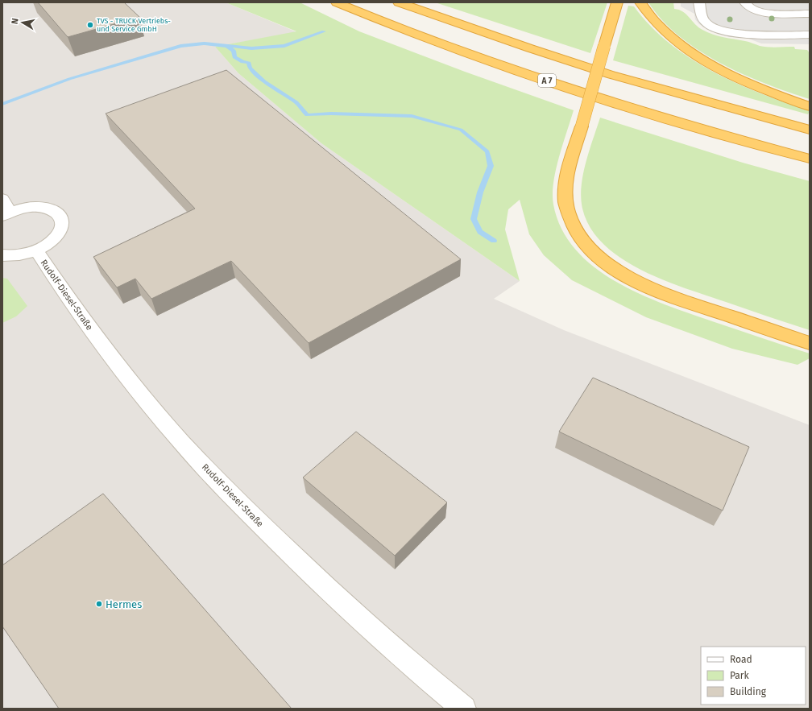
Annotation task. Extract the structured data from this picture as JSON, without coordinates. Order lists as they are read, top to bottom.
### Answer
{
  "streets": {
    "highway": ["A 7"],
    "street": ["Rudolf-Diesel-Straße"]
  },
  "places": ["TVS - TRUCK Vertriebs- und Service GmbH", "Hermes"],
  "legend": ["Road", "Park", "Building"],
  "north": "left"
}
